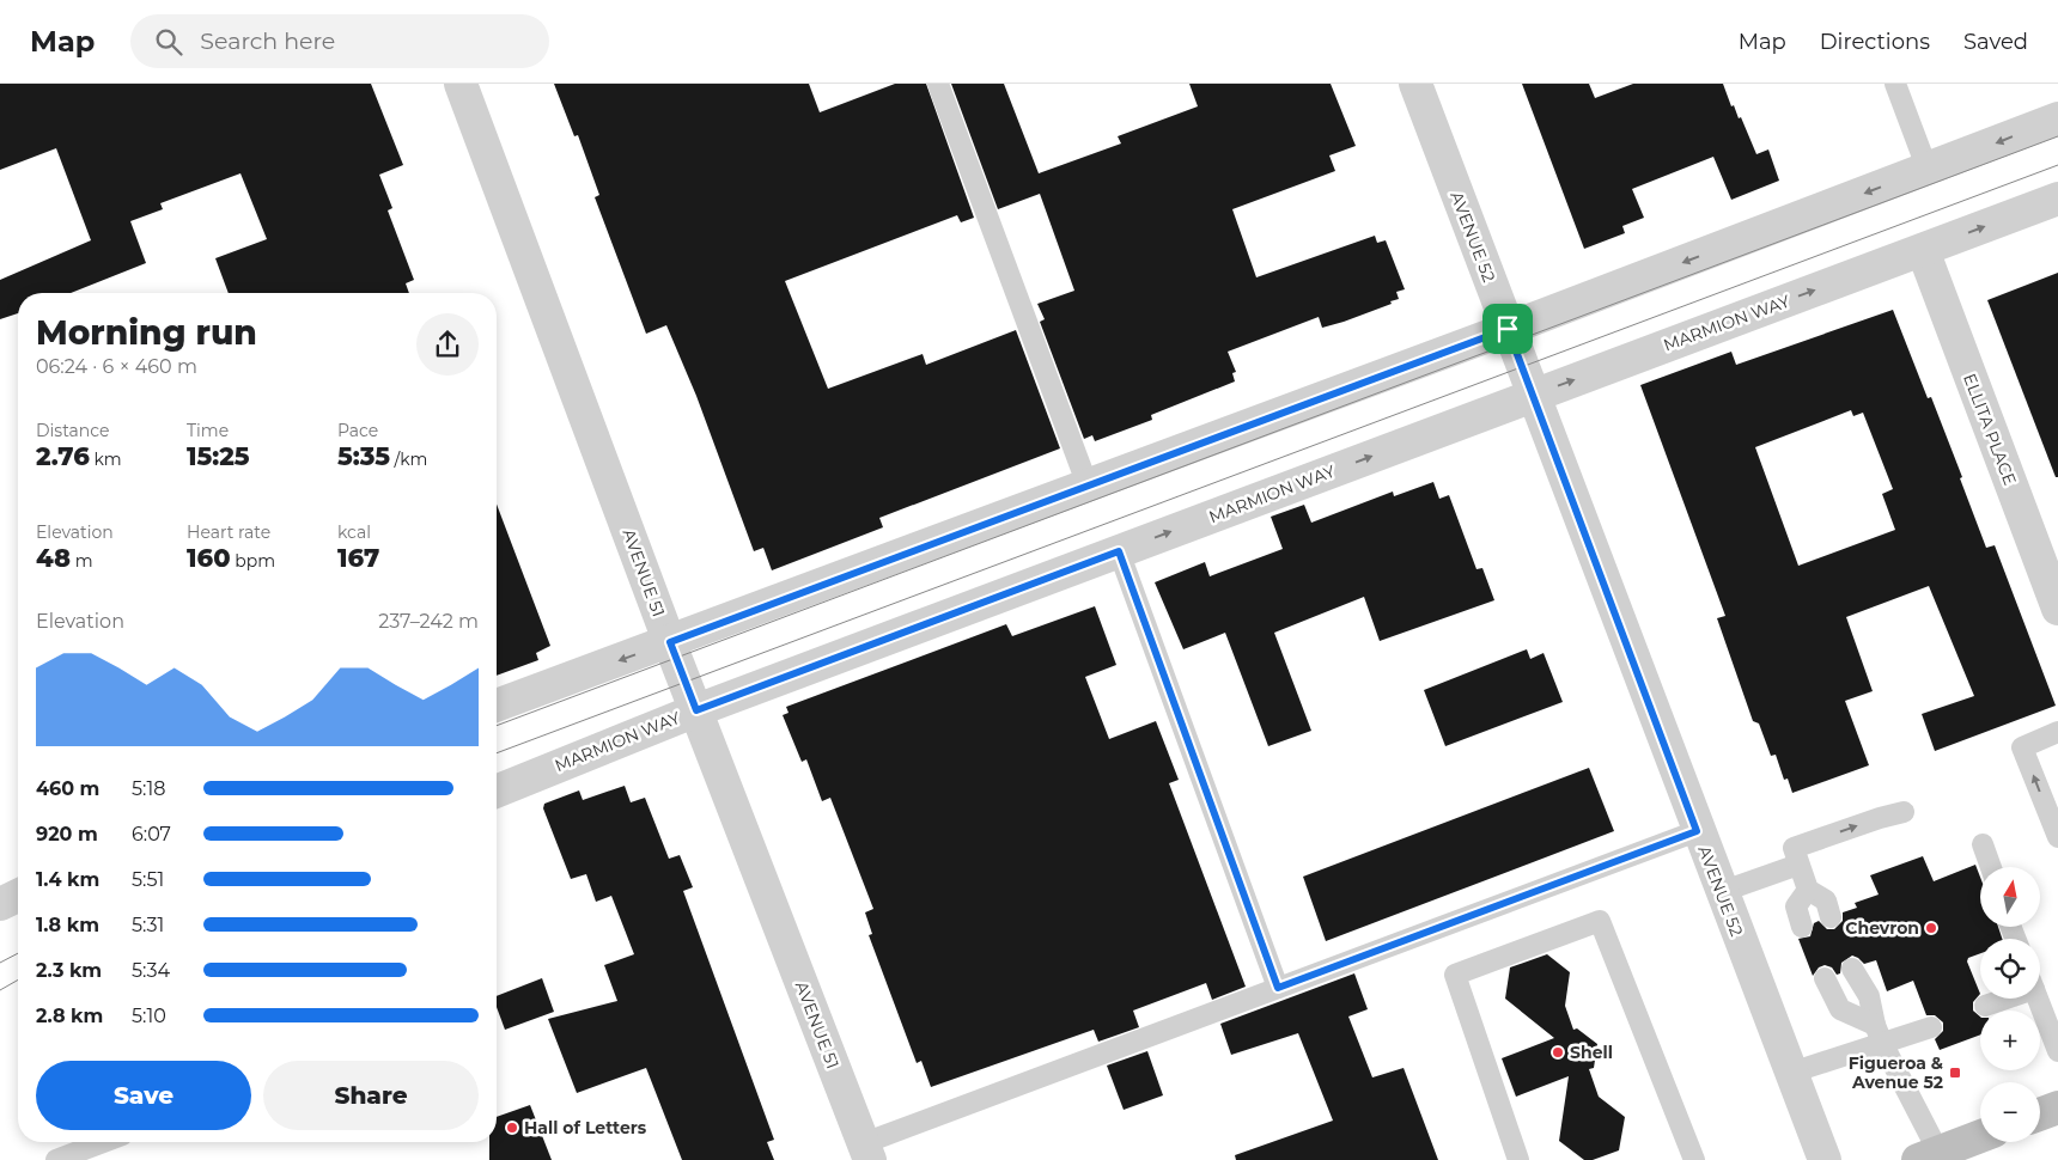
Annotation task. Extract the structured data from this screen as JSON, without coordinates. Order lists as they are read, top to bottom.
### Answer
{
  "streets": {
    "street": [
      "AVENUE 52",
      "MARMION WAY",
      "ELLITA PLACE",
      "AVENUE 51"
    ]
  },
  "crossings": [
    ["AVENUE 52", "MARMION WAY"],
    ["MARMION WAY", "ELLITA PLACE"],
    ["MARMION WAY", "AVENUE 51"]
  ],
  "places": {
    "other": ["Chevron", "Shell", "Hall of Letters"],
    "transit": ["Figueroa & Avenue 52"]
  },
  "north": "top",
  "page": {
    "header": "Map",
    "search": "Search here",
    "nav": ["Map", "Directions", "Saved"],
    "heading": ["Morning run", "06:24 · 6 × 460 m"],
    "stats": [
      ["Distance", "2.76 km"],
      ["Time", "15:25"],
      ["Pace", "5:35 /km"],
      ["Elevation", "48 m"],
      ["Heart rate", "160 bpm"],
      ["kcal", "167"]
    ],
    "chart": ["Elevation", "237–242 m"],
    "list": [
      {
        "name": "460 m",
        "note": "5:18"
      },
      {
        "name": "920 m",
        "note": "6:07"
      },
      {
        "name": "1.4 km",
        "note": "5:51"
      },
      {
        "name": "1.8 km",
        "note": "5:31"
      },
      {
        "name": "2.3 km",
        "note": "5:34"
      },
      {
        "name": "2.8 km",
        "note": "5:10"
      }
    ],
    "map_buttons": ["+", "−"],
    "buttons": ["Save", "Share"]
  }
}
